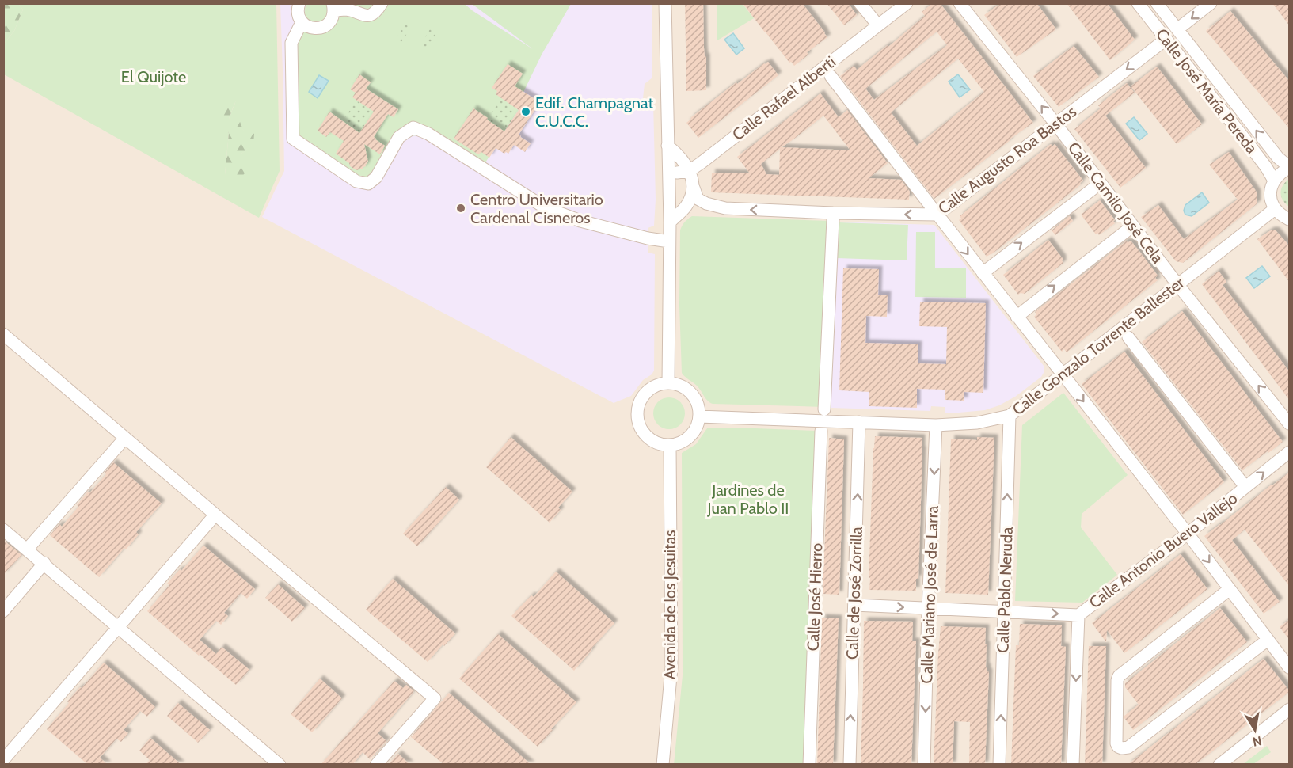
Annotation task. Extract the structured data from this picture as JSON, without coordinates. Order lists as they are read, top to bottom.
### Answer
{
  "streets": {
    "street": [
      "Calle José María Pereda",
      "Calle Rafael Alberti",
      "Calle Augusto Roa Bastos",
      "Calle Camilo José Cela",
      "Calle Gonzalo Torrente Ballester",
      "Calle Antonio Buero Vallejo",
      "Calle Pablo Neruda",
      "Calle de José Zorrilla",
      "Calle Mariano José de Larra",
      "Calle José Hierro",
      "Avenida de los Jesuitas"
    ]
  },
  "crossings": [
    ["Calle José María Pereda", "Calle Augusto Roa Bastos"],
    ["Calle Rafael Alberti", "Calle Augusto Roa Bastos"],
    ["Calle Augusto Roa Bastos", "Calle Camilo José Cela"],
    ["Calle Camilo José Cela", "Calle Gonzalo Torrente Ballester"],
    ["Calle Gonzalo Torrente Ballester", "Calle Pablo Neruda"],
    ["Calle Gonzalo Torrente Ballester", "Calle de José Zorrilla"],
    ["Calle Gonzalo Torrente Ballester", "Calle Mariano José de Larra"],
    ["Calle Gonzalo Torrente Ballester", "Avenida de los Jesuitas"],
    ["Calle Antonio Buero Vallejo", "Calle Pablo Neruda"],
    ["Calle Antonio Buero Vallejo", "Calle de José Zorrilla"],
    ["Calle Antonio Buero Vallejo", "Calle Mariano José de Larra"]
  ],
  "one_way": [
    "Calle Augusto Roa Bastos",
    "Calle Antonio Buero Vallejo",
    "Calle de José Zorrilla",
    "Calle Mariano José de Larra"
  ],
  "parks": ["El Quijote", "Jardines de Juan Pablo II"],
  "places": ["Edif. Champagnat C.U.C.C.", "Centro Universitario Cardenal Cisneros"],
  "north": "bottom"
}
